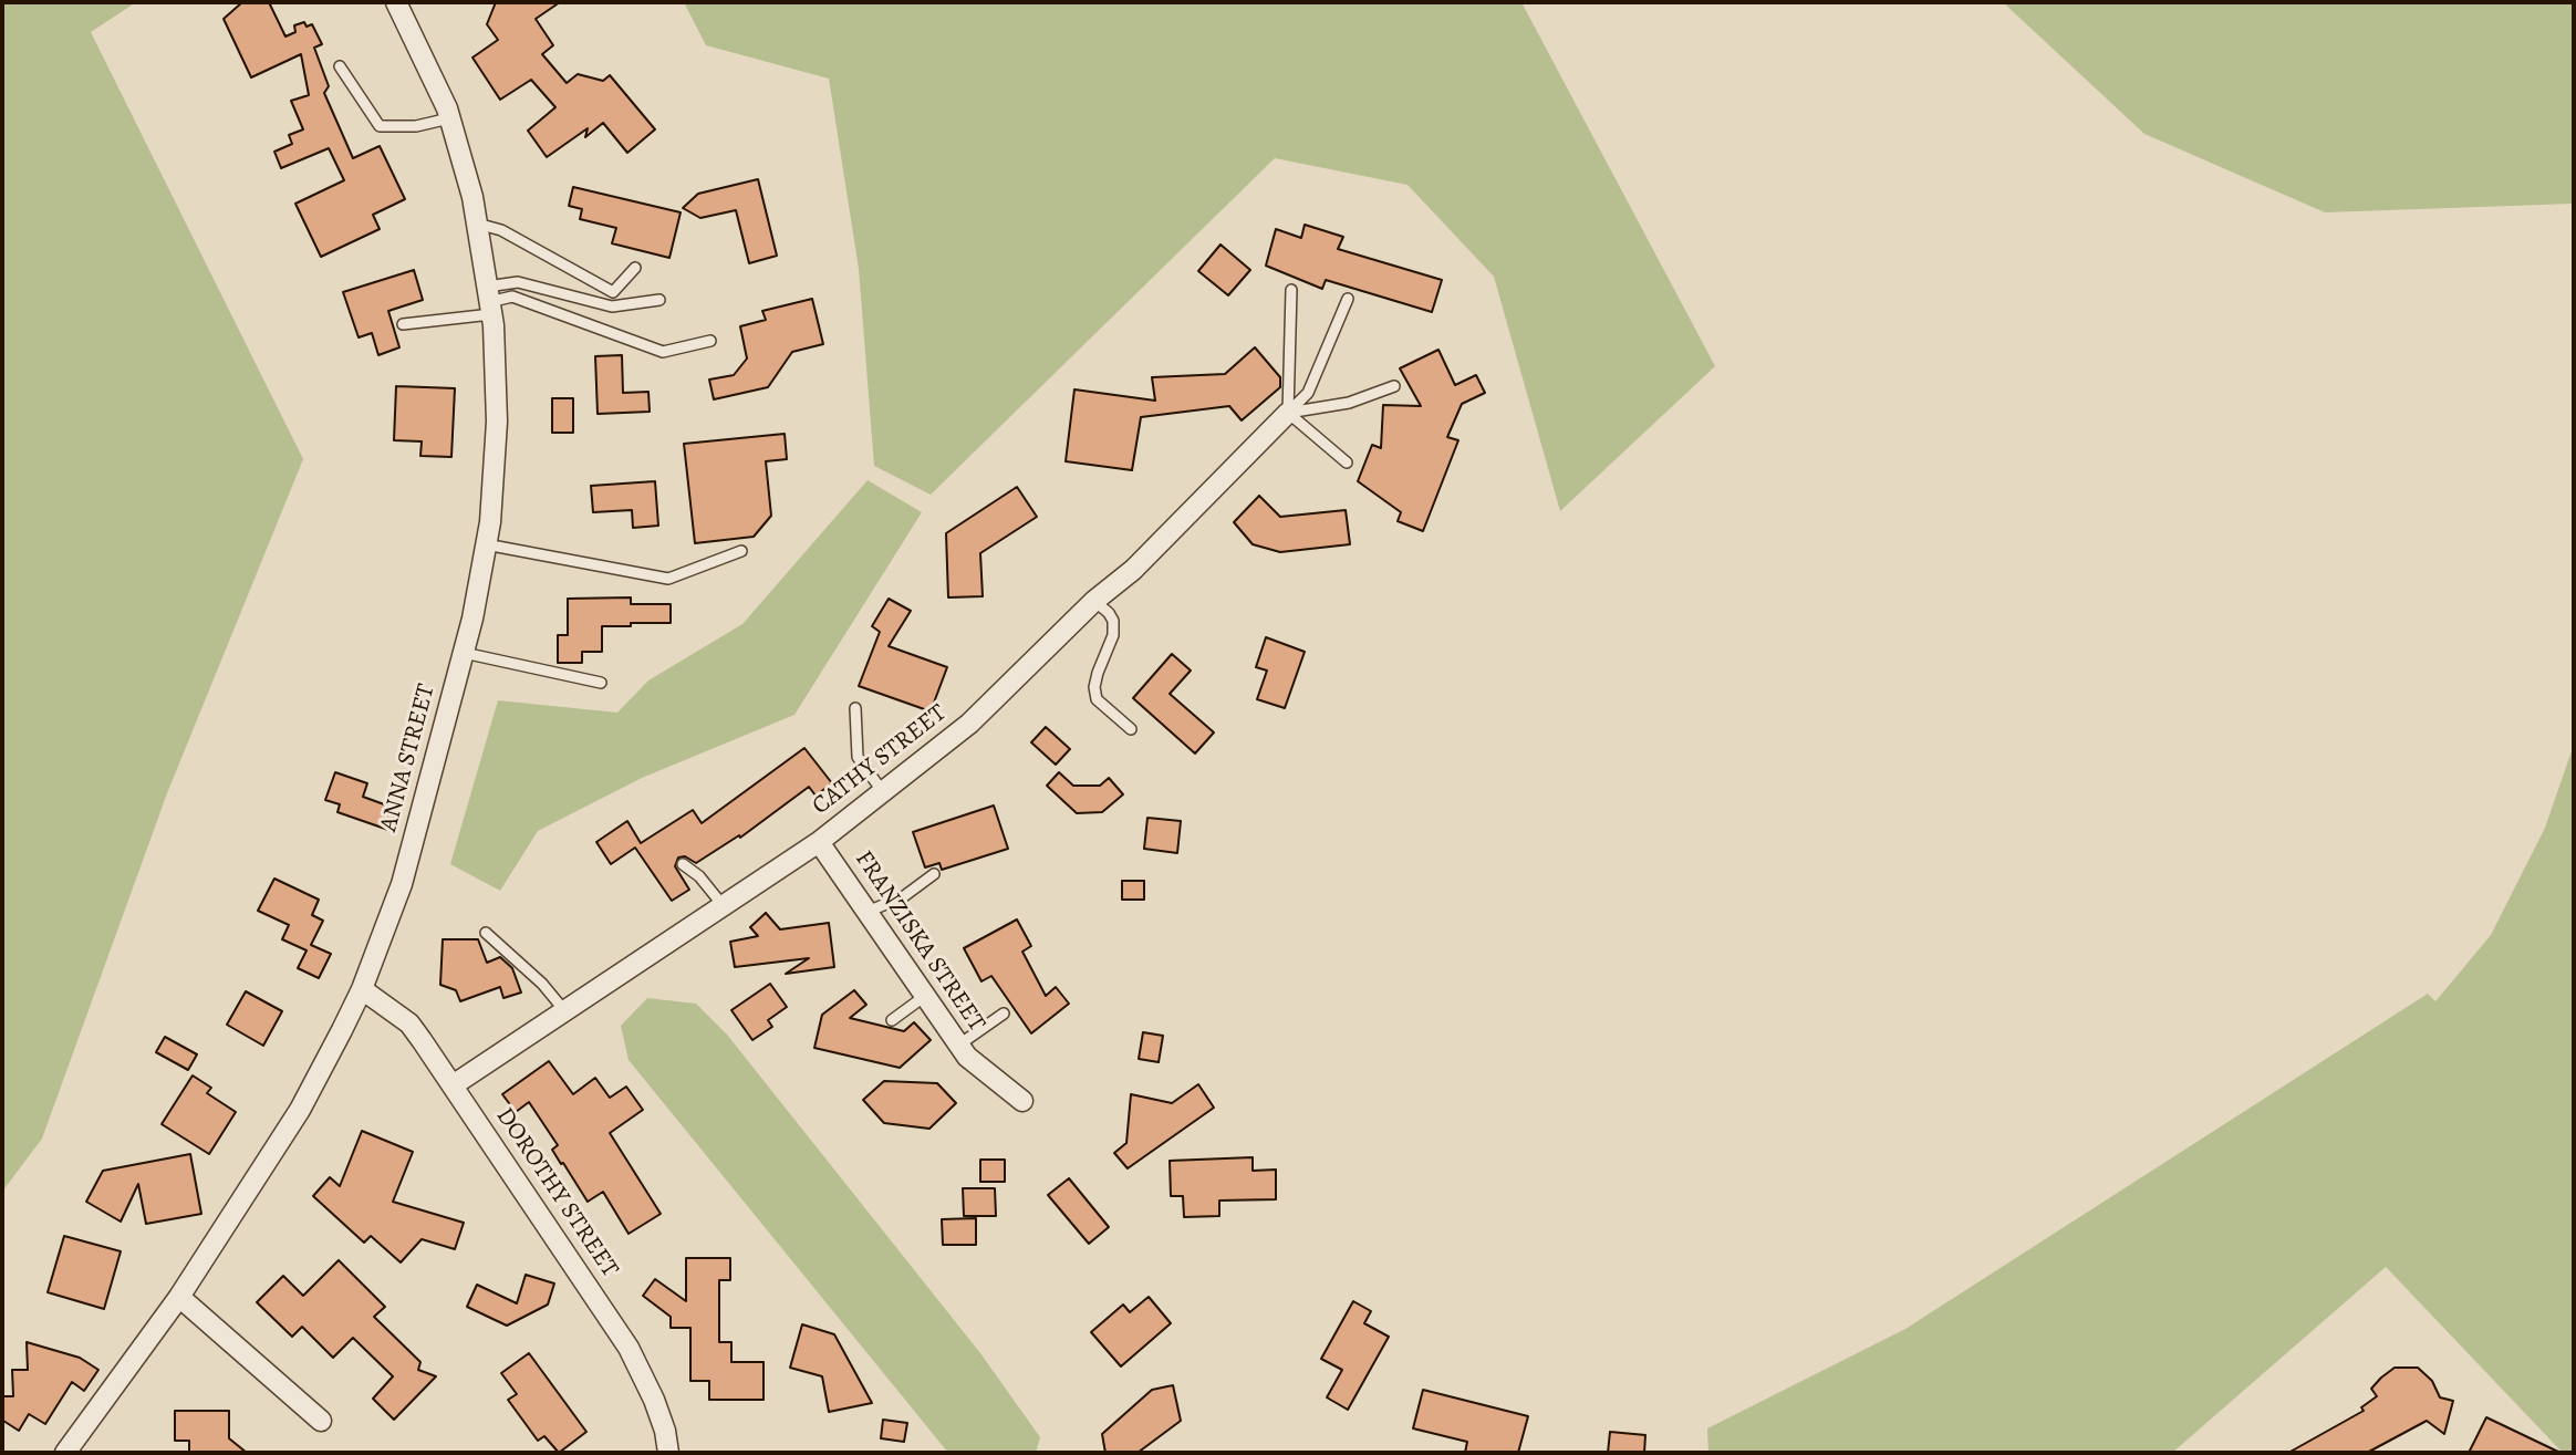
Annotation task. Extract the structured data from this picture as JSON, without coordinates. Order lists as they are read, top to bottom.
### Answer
{
  "streets": {
    "street": [
      "ANNA STREET",
      "CATHY STREET",
      "FRANZISKA STREET",
      "DOROTHY STREET"
    ]
  },
  "crossings": [
    ["ANNA STREET", "DOROTHY STREET"],
    ["CATHY STREET", "FRANZISKA STREET"],
    ["CATHY STREET", "DOROTHY STREET"]
  ]
}
